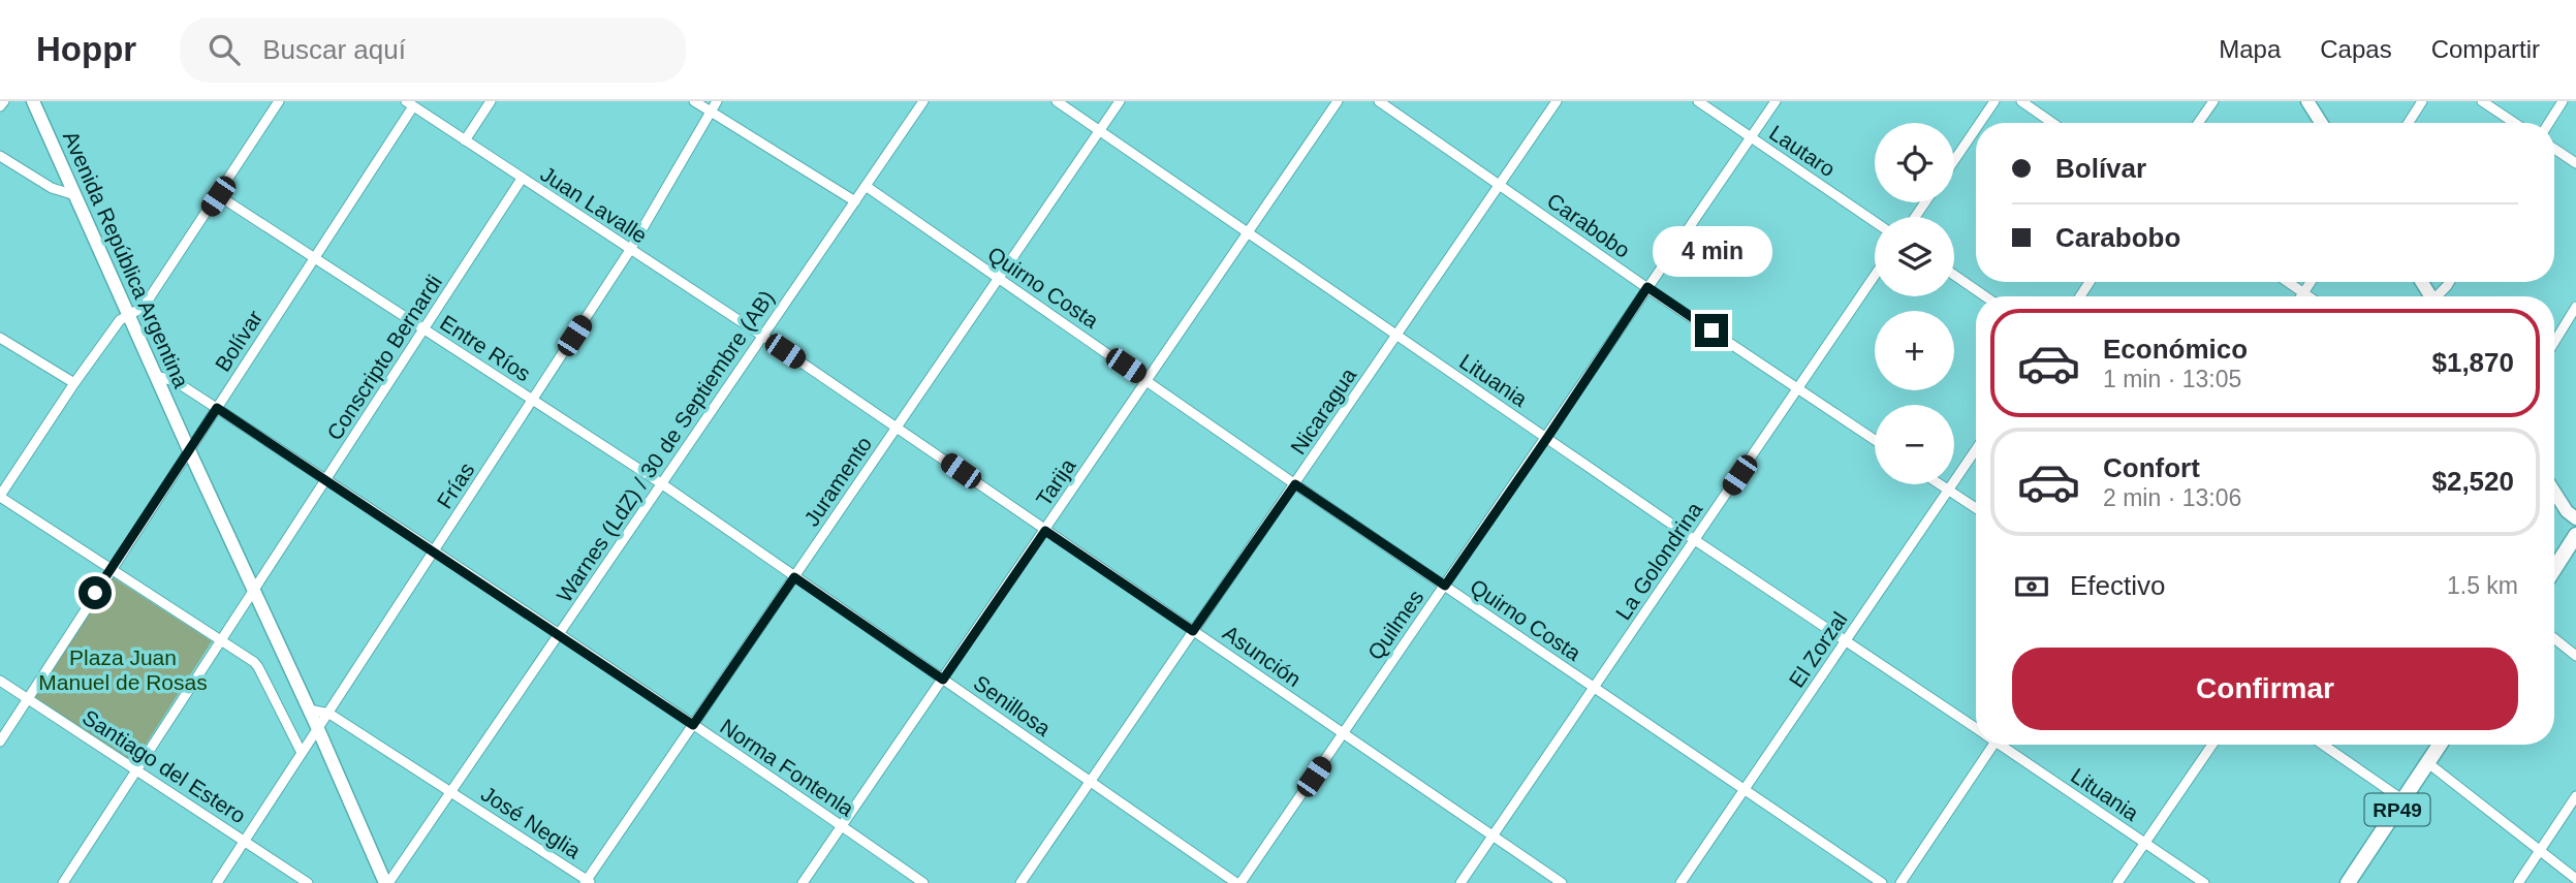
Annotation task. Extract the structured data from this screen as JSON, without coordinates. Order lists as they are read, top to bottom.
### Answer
{
  "streets": {
    "main road": ["Avenida República Argentina", "RP49"],
    "street": [
      "Lautaro",
      "Juan Lavalle",
      "Carabobo",
      "Quirno Costa",
      "Bolívar",
      "Entre Ríos",
      "Conscripto Bernardi",
      "Lituania",
      "Nicaragua",
      "Warnes (LdZ) / 30 de Septiembre (AB)",
      "Juramento",
      "Tarija",
      "Frías",
      "La Golondrina",
      "Quilmes",
      "El Zorzal",
      "Asunción",
      "Senillosa",
      "Santiago del Estero",
      "Norma Fontenla",
      "José Neglia"
    ]
  },
  "crossings": [
    ["Lautaro", "Quilmes"],
    ["Juan Lavalle", "Bolívar"],
    ["Juan Lavalle", "Conscripto Bernardi"],
    ["Juan Lavalle", "Warnes (LdZ) / 30 de Septiembre (AB)"],
    ["Juan Lavalle", "Frías"],
    ["Juan Lavalle", "Asunción"],
    ["Carabobo", "Nicaragua"],
    ["Carabobo", "La Golondrina"],
    ["Carabobo", "Quilmes"],
    ["Avenida República Argentina", "Bolívar"],
    ["Avenida República Argentina", "Conscripto Bernardi"],
    ["Avenida República Argentina", "Warnes (LdZ) / 30 de Septiembre (AB)"],
    ["Avenida República Argentina", "Frías"],
    ["Avenida República Argentina", "Norma Fontenla"],
    ["Quirno Costa", "Nicaragua"],
    ["Quirno Costa", "Warnes (LdZ) / 30 de Septiembre (AB)"],
    ["Quirno Costa", "Juramento"],
    ["Quirno Costa", "Tarija"],
    ["Quirno Costa", "La Golondrina"],
    ["Quirno Costa", "Quilmes"],
    ["Quirno Costa", "El Zorzal"],
    ["Bolívar", "Entre Ríos"],
    ["Bolívar", "Santiago del Estero"],
    ["Bolívar", "Norma Fontenla"],
    ["Entre Ríos", "Conscripto Bernardi"],
    ["Entre Ríos", "Warnes (LdZ) / 30 de Septiembre (AB)"],
    ["Entre Ríos", "Frías"],
    ["Entre Ríos", "Senillosa"],
    ["Conscripto Bernardi", "Santiago del Estero"],
    ["Conscripto Bernardi", "Norma Fontenla"],
    ["Lituania", "Nicaragua"],
    ["Lituania", "Juramento"],
    ["Lituania", "Tarija"],
    ["Lituania", "La Golondrina"],
    ["Lituania", "Quilmes"],
    ["Lituania", "El Zorzal"],
    ["Nicaragua", "Asunción"],
    ["Nicaragua", "Senillosa"],
    ["Warnes (LdZ) / 30 de Septiembre (AB)", "Asunción"],
    ["Warnes (LdZ) / 30 de Septiembre (AB)", "Senillosa"],
    ["Warnes (LdZ) / 30 de Septiembre (AB)", "Norma Fontenla"],
    ["Warnes (LdZ) / 30 de Septiembre (AB)", "José Neglia"],
    ["Juramento", "Asunción"],
    ["Juramento", "Senillosa"],
    ["Juramento", "Norma Fontenla"],
    ["Juramento", "José Neglia"],
    ["Tarija", "Asunción"],
    ["Tarija", "Senillosa"],
    ["Tarija", "Norma Fontenla"],
    ["Frías", "Santiago del Estero"],
    ["Frías", "Norma Fontenla"],
    ["Frías", "José Neglia"],
    ["La Golondrina", "Asunción"],
    ["Quilmes", "Asunción"],
    ["Quilmes", "Senillosa"]
  ],
  "parks": ["Plaza Juan Manuel de Rosas"],
  "page": {
    "header": "Hoppr",
    "search": "Buscar aquí",
    "nav": ["Mapa", "Capas", "Compartir"],
    "map_buttons": ["+", "−"],
    "banner": ["Bolívar", "Carabobo"],
    "bubble": "4 min",
    "list": [
      {
        "name": "Económico",
        "note": "1 min · 13:05",
        "value": "$1,870"
      },
      {
        "name": "Confort",
        "note": "2 min · 13:06",
        "value": "$2,520"
      }
    ],
    "pay": ["Efectivo", "1.5 km"],
    "buttons": "Confirmar"
  }
}
